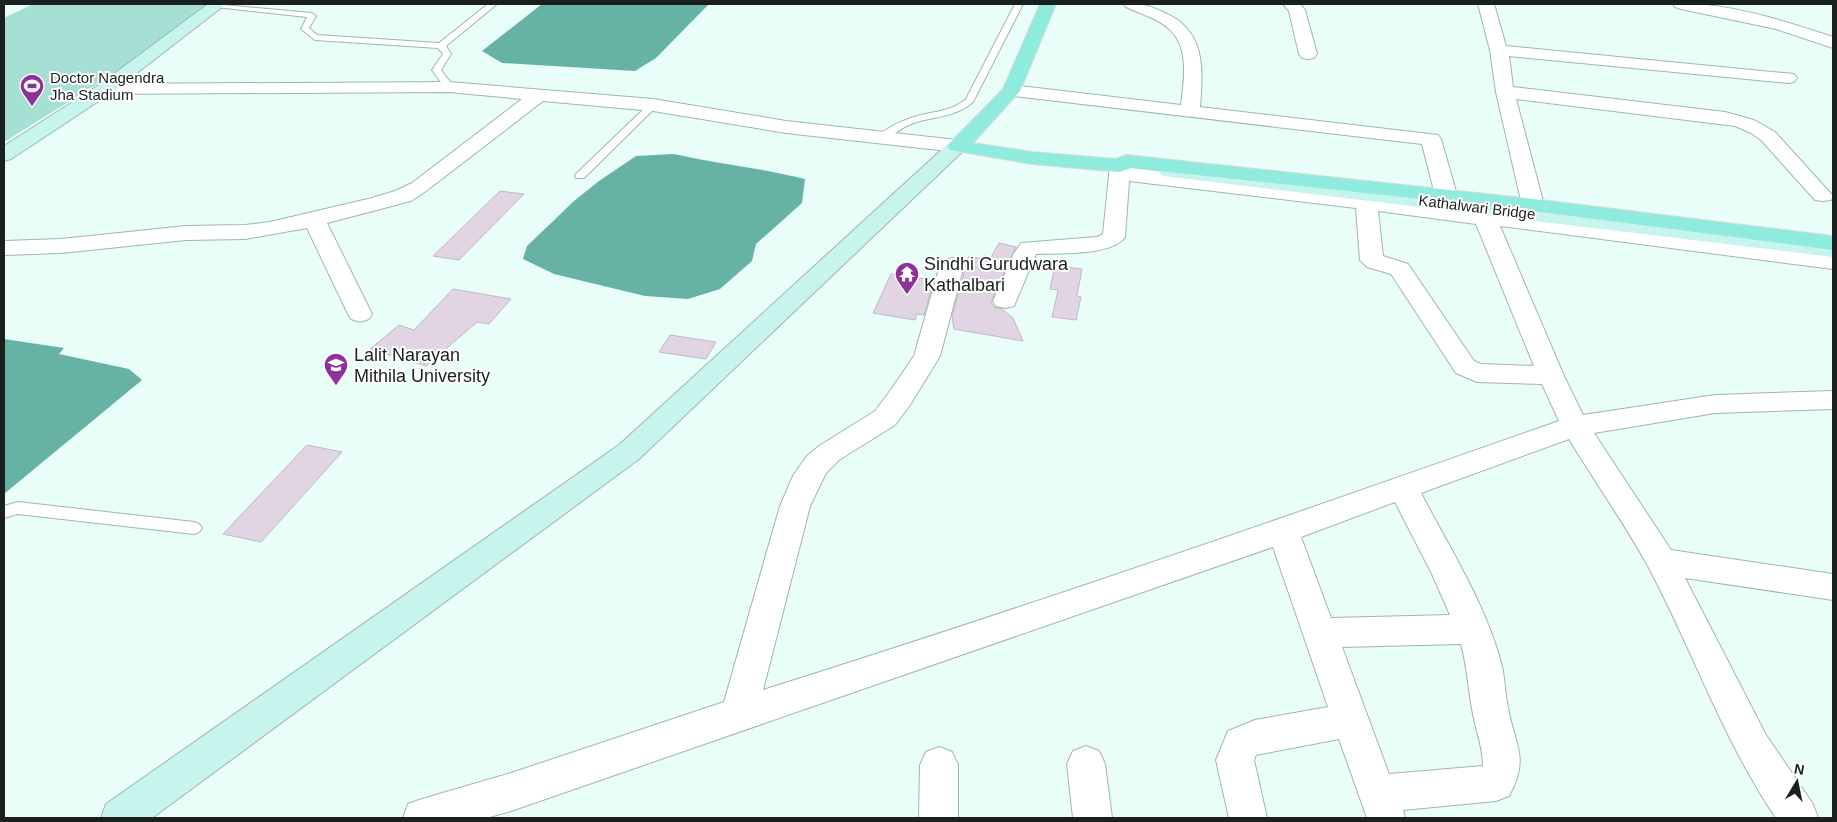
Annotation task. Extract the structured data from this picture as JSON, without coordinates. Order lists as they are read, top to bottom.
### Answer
{
  "streets": {
    "main road": ["Kathalwari Bridge"]
  },
  "places": {
    "sports": ["Doctor Nagendra Jha Stadium"],
    "temple": ["Sindhi Gurudwara Kathalbari"],
    "school or university": ["Lalit Narayan Mithila University"]
  },
  "north": "top"
}
